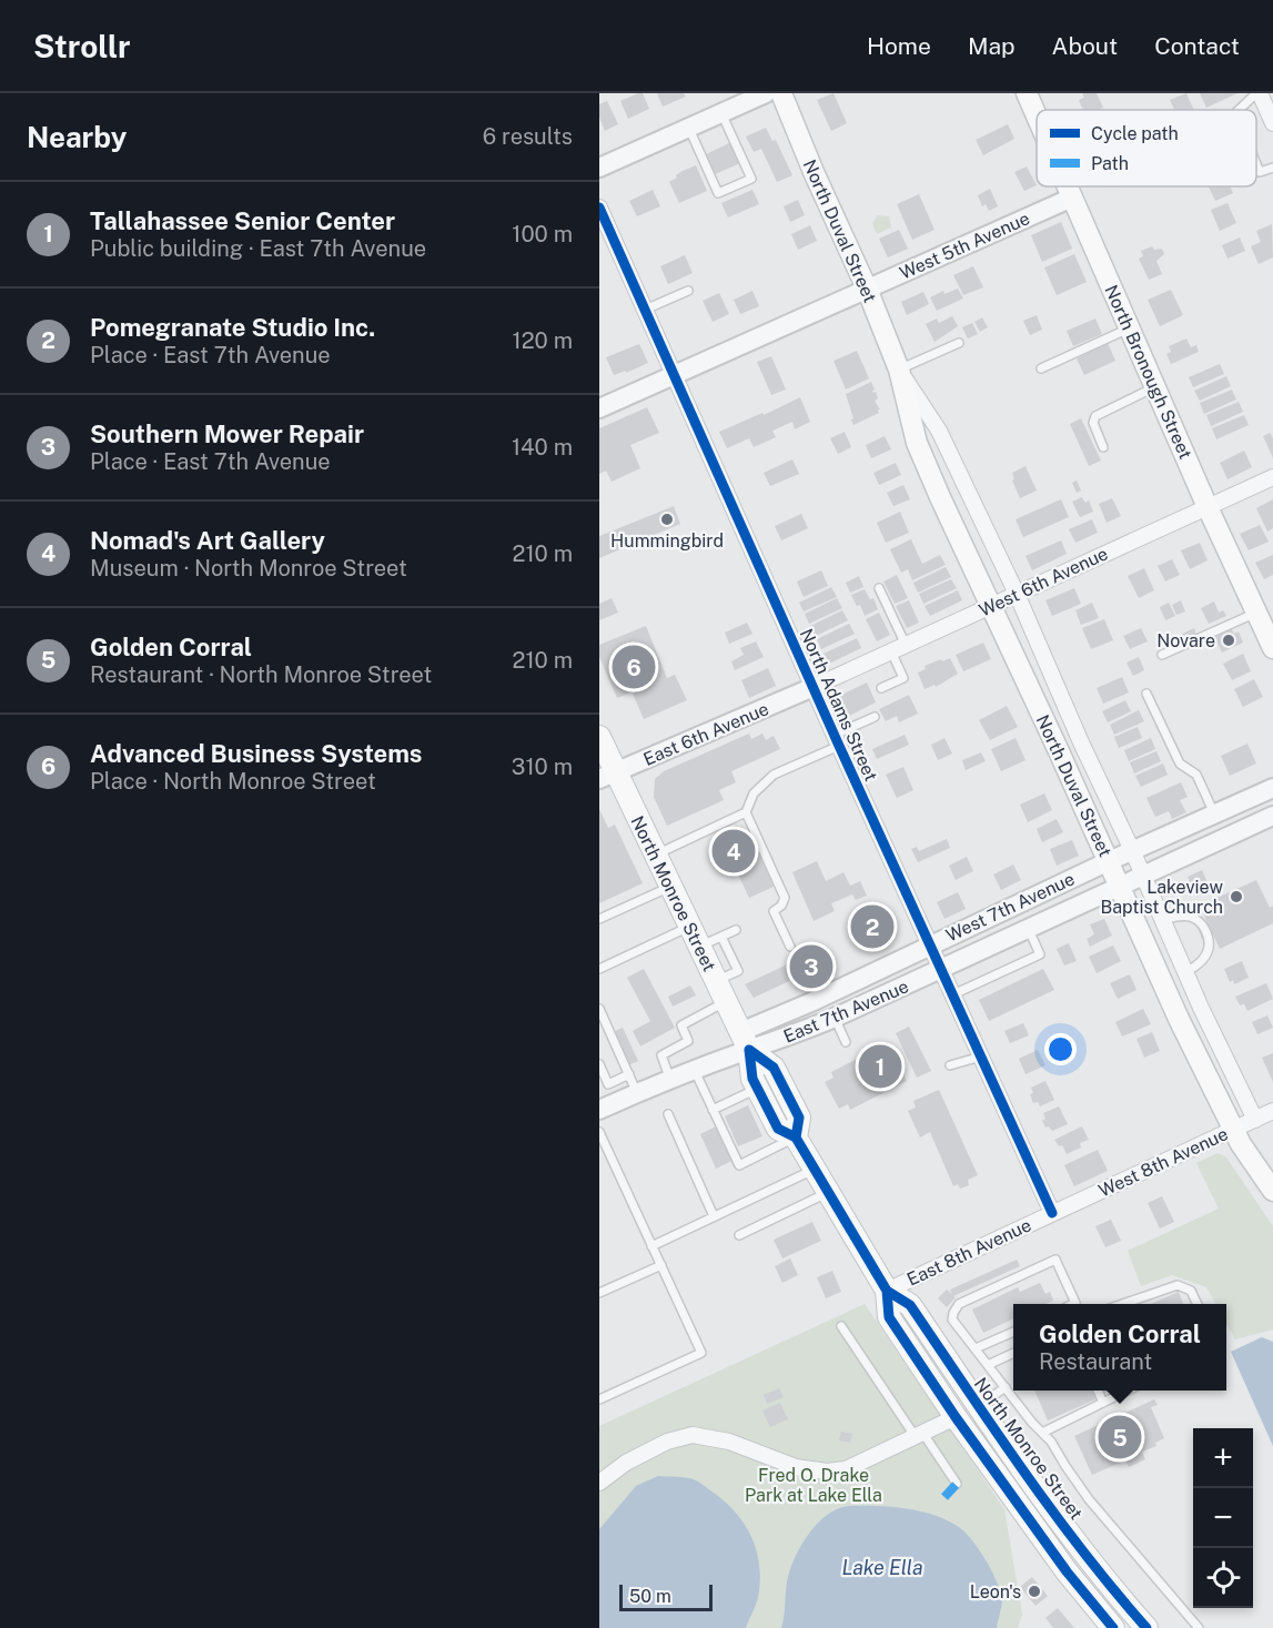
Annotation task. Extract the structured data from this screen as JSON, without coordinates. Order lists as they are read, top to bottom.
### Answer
{
  "streets": {
    "main road": ["North Duval Street", "North Bronough Street", "North Monroe Street"],
    "street": [
      "West 5th Avenue",
      "West 6th Avenue",
      "North Adams Street",
      "East 6th Avenue",
      "West 7th Avenue",
      "East 7th Avenue",
      "West 8th Avenue",
      "East 8th Avenue"
    ]
  },
  "crossings": [
    ["North Duval Street", "West 5th Avenue"],
    ["North Duval Street", "West 6th Avenue"],
    ["North Duval Street", "West 7th Avenue"],
    ["North Duval Street", "West 8th Avenue"],
    ["West 5th Avenue", "North Bronough Street"],
    ["West 5th Avenue", "North Adams Street"],
    ["North Bronough Street", "West 6th Avenue"],
    ["West 6th Avenue", "North Adams Street"],
    ["West 6th Avenue", "East 6th Avenue"],
    ["North Adams Street", "East 6th Avenue"],
    ["North Adams Street", "West 7th Avenue"],
    ["North Adams Street", "East 7th Avenue"],
    ["North Adams Street", "West 8th Avenue"],
    ["North Adams Street", "East 8th Avenue"],
    ["East 6th Avenue", "North Monroe Street"],
    ["North Monroe Street", "East 7th Avenue"],
    ["North Monroe Street", "East 8th Avenue"],
    ["West 7th Avenue", "East 7th Avenue"],
    ["West 8th Avenue", "East 8th Avenue"]
  ],
  "water": ["Lake Ella"],
  "parks": ["Fred O. Drake Park at Lake Ella"],
  "places": [
    "Hummingbird",
    "Novare",
    "Lakeview Baptist Church",
    "Leon's"
  ],
  "legend": ["Cycle path", "Path"],
  "scale_bar": "50 m",
  "page": {
    "header": "Strollr",
    "nav": [
      "Home",
      "Map",
      "About",
      "Contact"
    ],
    "heading": ["Nearby", "6 results"],
    "list": [
      {
        "mark": "1",
        "name": "Tallahassee Senior Center",
        "note": "Public building · East 7th Avenue",
        "value": "100 m"
      },
      {
        "mark": "2",
        "name": "Pomegranate Studio Inc.",
        "note": "Place · East 7th Avenue",
        "value": "120 m"
      },
      {
        "mark": "3",
        "name": "Southern Mower Repair",
        "note": "Place · East 7th Avenue",
        "value": "140 m"
      },
      {
        "mark": "4",
        "name": "Nomad's Art Gallery",
        "note": "Museum · North Monroe Street",
        "value": "210 m"
      },
      {
        "mark": "5",
        "name": "Golden Corral",
        "note": "Restaurant · North Monroe Street",
        "value": "210 m"
      },
      {
        "mark": "6",
        "name": "Advanced Business Systems",
        "note": "Place · North Monroe Street",
        "value": "310 m"
      }
    ],
    "pins": [
      "6",
      "4",
      "2",
      "3",
      "1",
      "5"
    ],
    "popup": ["Golden Corral", "Restaurant"],
    "map_buttons": ["+", "−"],
    "scale": "50 m"
  }
}
